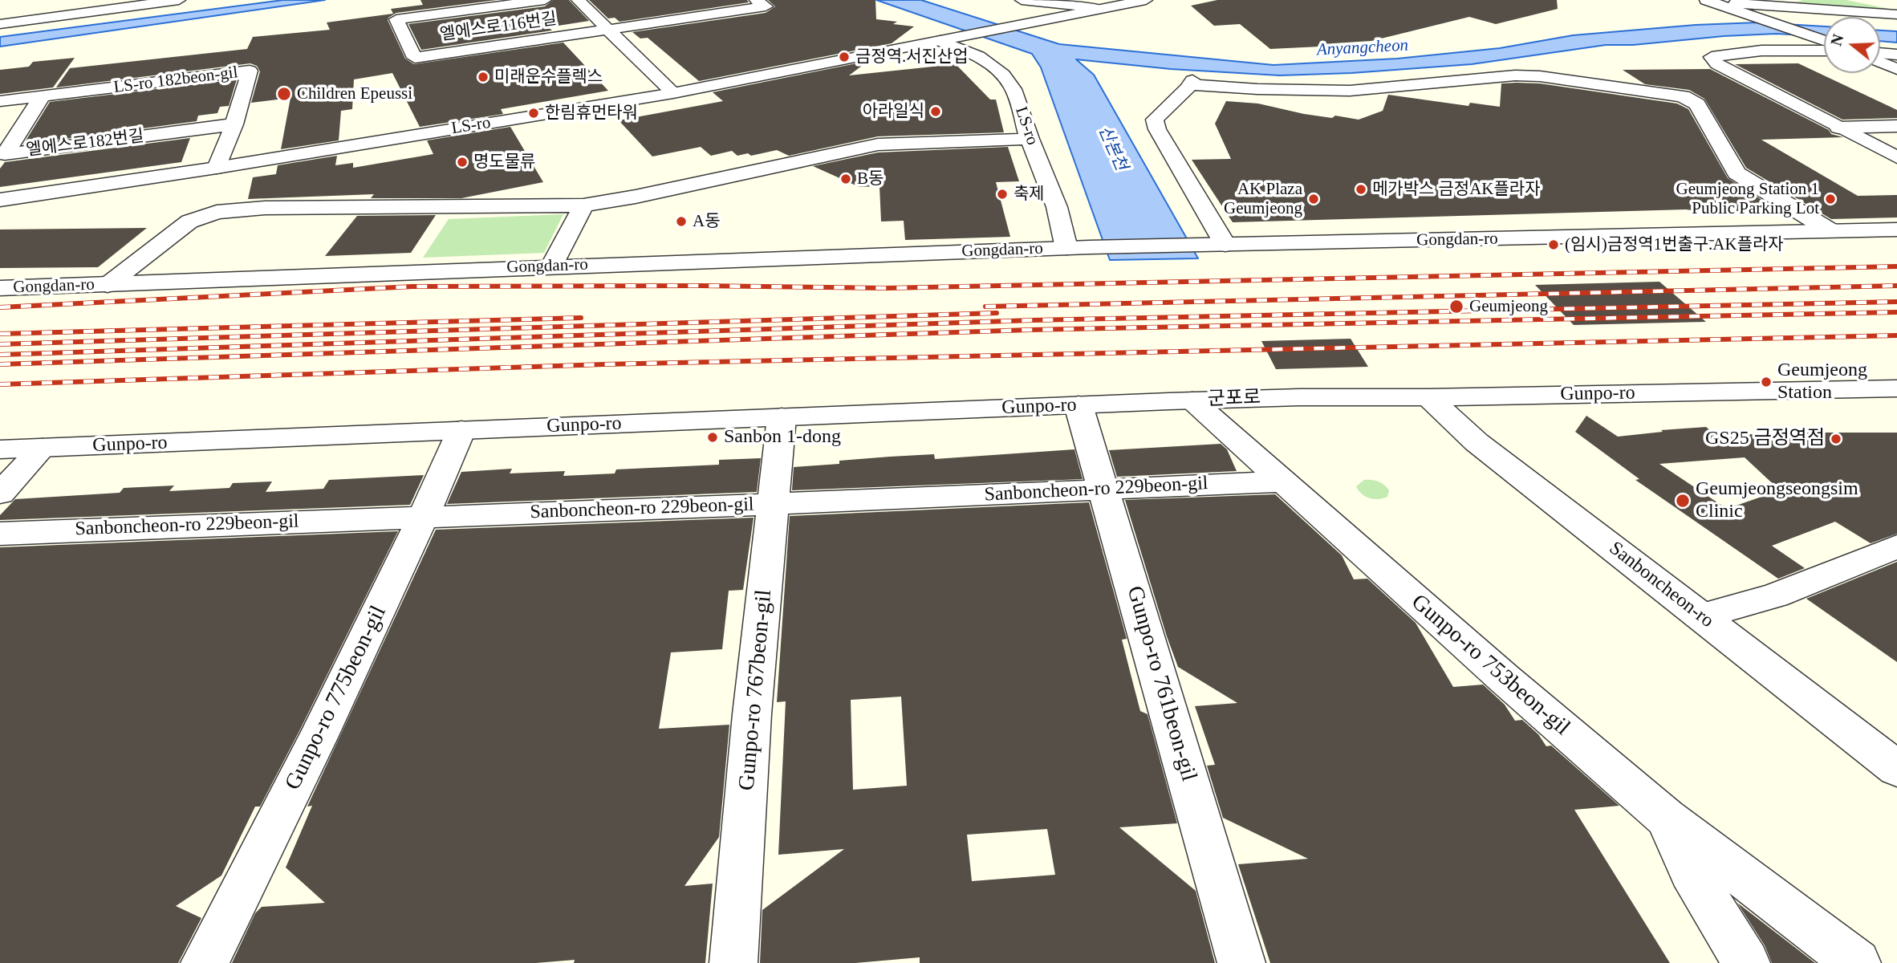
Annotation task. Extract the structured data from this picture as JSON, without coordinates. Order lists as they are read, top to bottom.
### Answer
{
  "streets": {
    "street": [
      "엘에스로116번길",
      "LS-ro 182beon-gil",
      "LS-ro",
      "엘에스로182번길",
      "Gongdan-ro",
      "Gunpo-ro",
      "군포로",
      "Sanboncheon-ro 229beon-gil",
      "Sanboncheon-ro",
      "Gunpo-ro 753beon-gil",
      "Gunpo-ro 761beon-gil",
      "Gunpo-ro 767beon-gil",
      "Gunpo-ro 775beon-gil"
    ]
  },
  "crossings": [
    ["LS-ro 182beon-gil", "LS-ro"],
    ["LS-ro 182beon-gil", "엘에스로182번길"],
    ["LS-ro", "Gongdan-ro"],
    ["Gunpo-ro", "군포로"],
    ["Gunpo-ro", "Sanboncheon-ro"],
    ["Gunpo-ro", "Gunpo-ro 753beon-gil"],
    ["Gunpo-ro", "Gunpo-ro 761beon-gil"],
    ["Gunpo-ro", "Gunpo-ro 767beon-gil"],
    ["Gunpo-ro", "Gunpo-ro 775beon-gil"],
    ["군포로", "Gunpo-ro 753beon-gil"],
    ["Sanboncheon-ro 229beon-gil", "Gunpo-ro 753beon-gil"],
    ["Sanboncheon-ro 229beon-gil", "Gunpo-ro 761beon-gil"],
    ["Sanboncheon-ro 229beon-gil", "Gunpo-ro 767beon-gil"],
    ["Sanboncheon-ro 229beon-gil", "Gunpo-ro 775beon-gil"]
  ],
  "water": ["Anyangcheon", "산본천"],
  "places": [
    "금정역.서진산업",
    "미래운수플렉스",
    "Children Epeussi",
    "아라일식",
    "한림휴먼타워",
    "명도물류",
    "B동",
    "메가박스 금정AK플라자",
    "축제",
    "AK Plaza Geumjeong",
    "Geumjeong Station 1 Public Parking Lot",
    "A동",
    "(임시)금정역1번출구.AK플라자",
    "Geumjeong",
    "Geumjeong Station",
    "Sanbon 1-dong",
    "GS25 금정역점",
    "Geumjeongseongsim Clinic"
  ],
  "north": "left"
}
